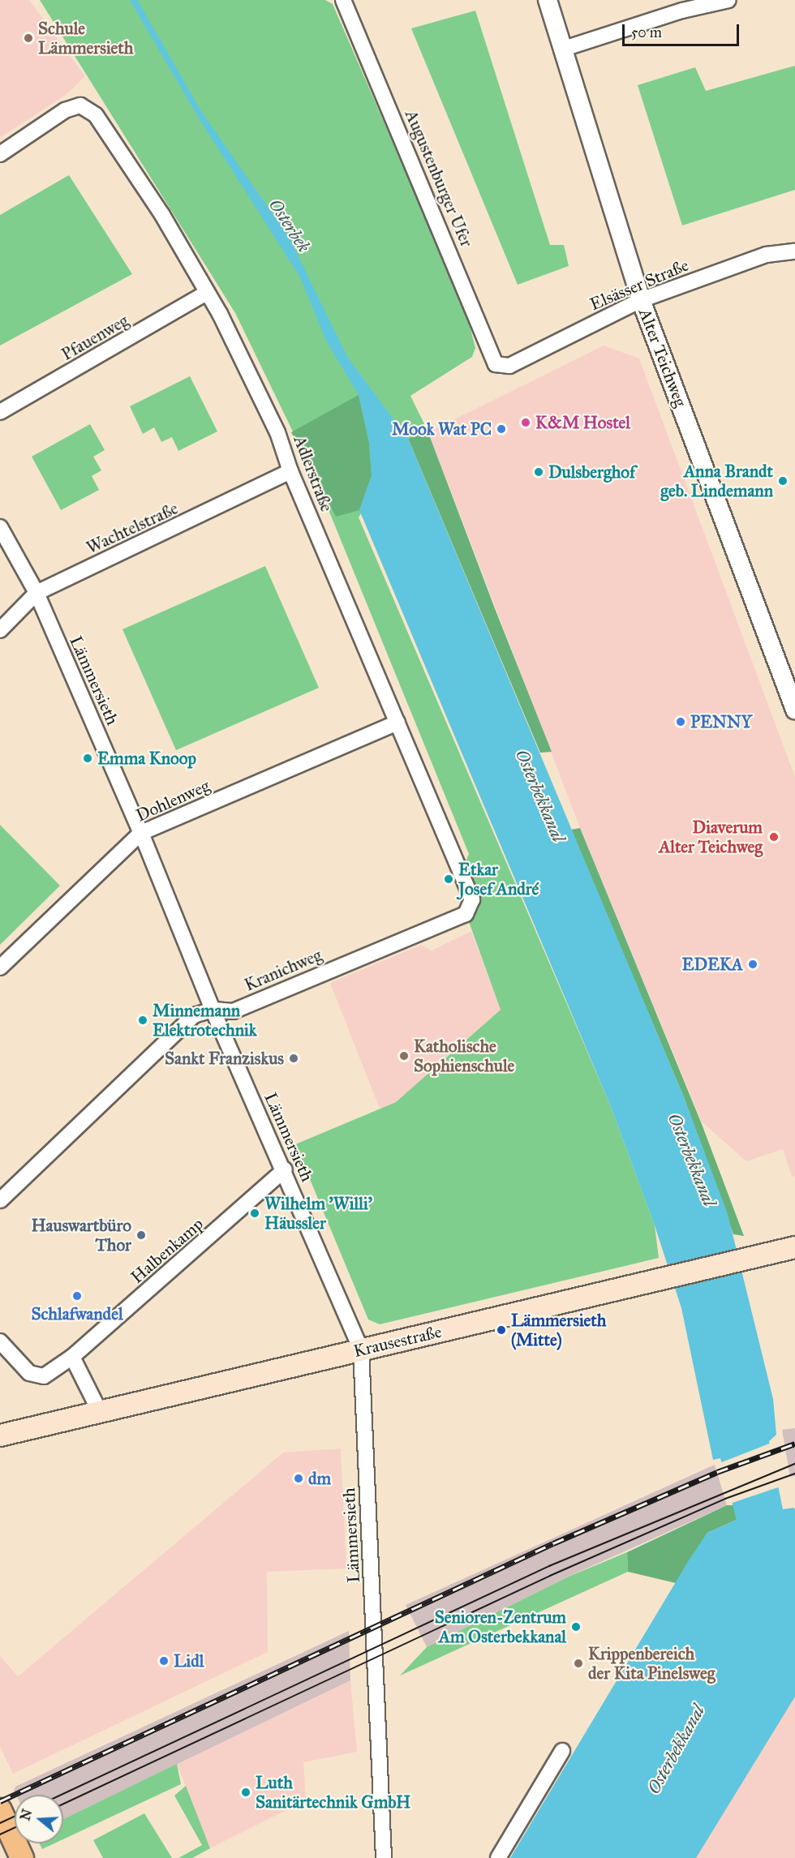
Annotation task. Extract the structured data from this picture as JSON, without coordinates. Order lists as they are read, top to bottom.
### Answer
{
  "streets": {
    "main road": ["Krausestraße"],
    "street": [
      "Augustenburger Ufer",
      "Elsässer Straße",
      "Pfauenweg",
      "Alter Teichweg",
      "Adlerstraße",
      "Wachtelstraße",
      "Lämmersieth",
      "Dohlenweg",
      "Kranichweg",
      "Halbenkamp"
    ]
  },
  "crossings": [
    ["Augustenburger Ufer", "Elsässer Straße"],
    ["Elsässer Straße", "Alter Teichweg"],
    ["Pfauenweg", "Adlerstraße"],
    ["Adlerstraße", "Wachtelstraße"],
    ["Adlerstraße", "Dohlenweg"],
    ["Adlerstraße", "Kranichweg"],
    ["Wachtelstraße", "Lämmersieth"],
    ["Lämmersieth", "Dohlenweg"],
    ["Lämmersieth", "Kranichweg"],
    ["Lämmersieth", "Halbenkamp"],
    ["Lämmersieth", "Krausestraße"]
  ],
  "water": ["Osterbek", "Osterbekkanal"],
  "places": [
    "Schule Lämmersieth",
    "K&M Hostel",
    "Mook Wat PC",
    "Dulsberghof",
    "Anna Brandt geb. Lindemann",
    "PENNY",
    "Emma Knoop",
    "Diaverum Alter Teichweg",
    "Etkar Josef André",
    "EDEKA",
    "Minnemann Elektrotechnik",
    "Katholische Sophienschule",
    "Sankt Franziskus",
    "Wilhelm 'Willi' Häussler",
    "Hauswartbüro Thor",
    "Schlafwandel",
    "Lämmersieth (Mitte)",
    "dm",
    "Senioren-Zentrum Am Osterbekkanal",
    "Lidl",
    "Krippenbereich der Kita Pinelsweg",
    "Luth Sanitärtechnik GmbH"
  ],
  "scale_bar": "50 m",
  "north": "left"
}
